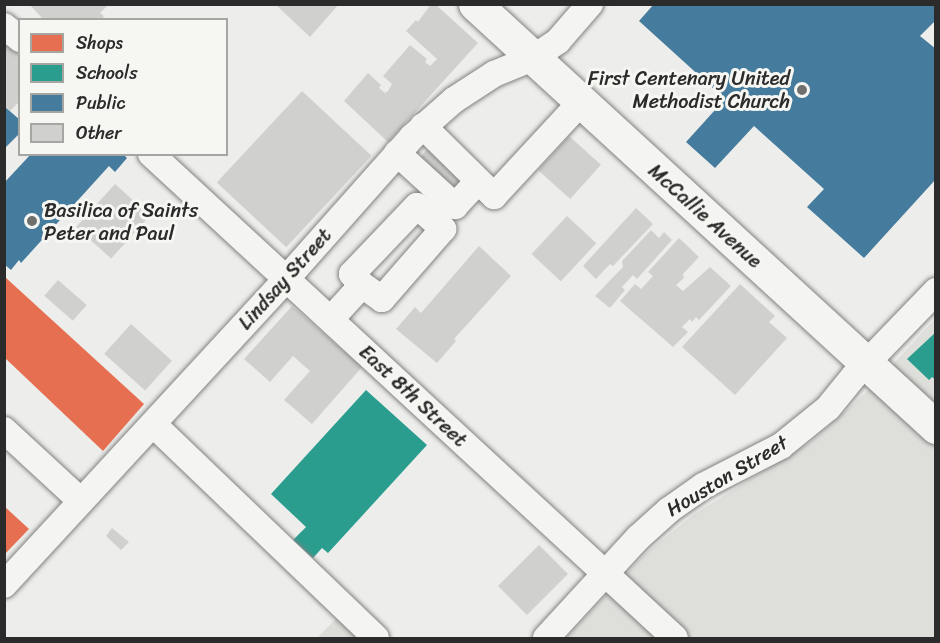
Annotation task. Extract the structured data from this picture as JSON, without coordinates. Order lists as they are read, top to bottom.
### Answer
{
  "streets": {
    "main road": ["McCallie Avenue"],
    "street": ["Lindsay Street", "East 8th Street", "Houston Street"]
  },
  "crossings": [
    ["McCallie Avenue", "Lindsay Street"],
    ["McCallie Avenue", "Houston Street"],
    ["Lindsay Street", "East 8th Street"],
    ["East 8th Street", "Houston Street"]
  ],
  "places": ["First Centenary United Methodist Church", "Basilica of Saints Peter and Paul"],
  "legend": [
    "Shops",
    "Schools",
    "Public",
    "Other"
  ]
}
